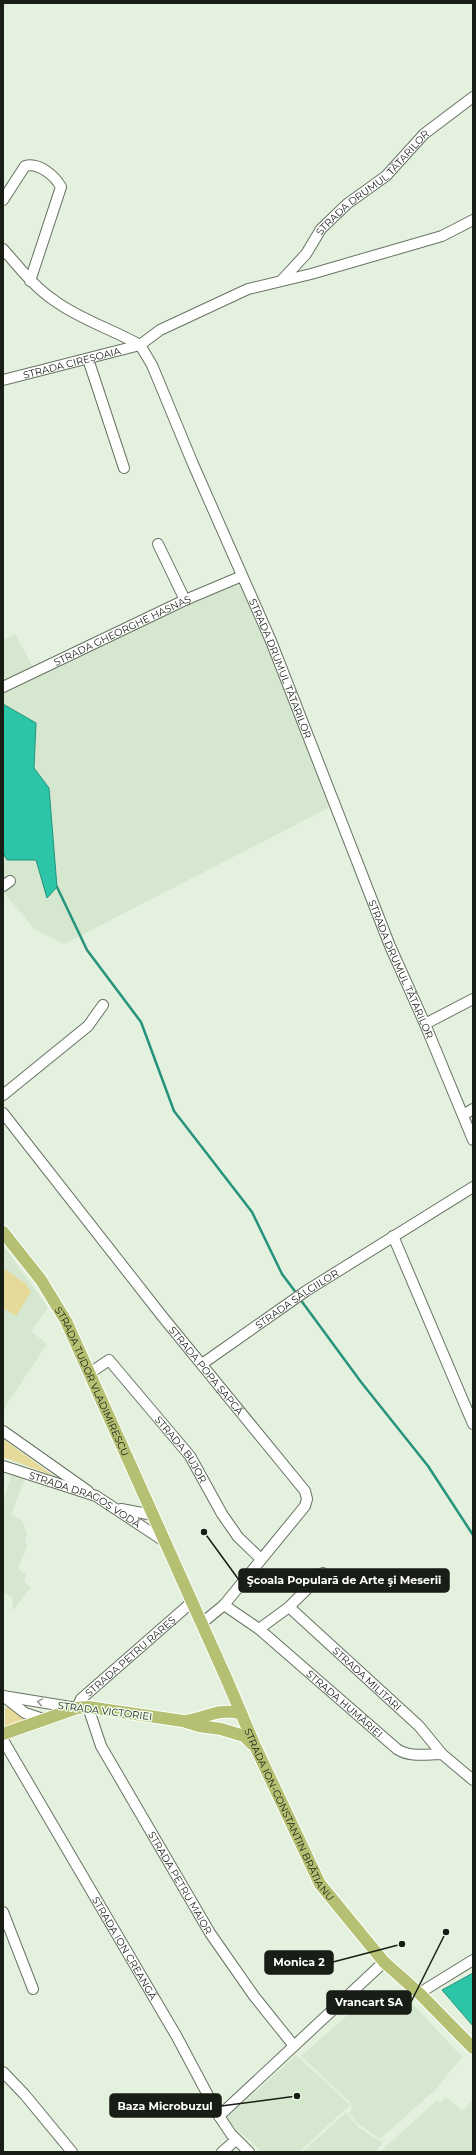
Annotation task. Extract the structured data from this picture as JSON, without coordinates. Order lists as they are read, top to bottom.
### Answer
{
  "streets": {
    "main road": ["STRADA TUDOR VLADIMIRESCU", "STRADA VICTORIEI", "STRADA ION-CONSTANTIN BRĂTIANU"],
    "street": [
      "STRADA DRUMUL TĂTARILOR",
      "STRADA CIREȘOAIA",
      "STRADA GHEORGHE HASNAȘ",
      "STRADA SĂLCIILOR",
      "STRADA POPA ȘAPCĂ",
      "STRADA BUJOR",
      "STRADA DRAGOȘ VODĂ",
      "STRADA PETRU RAREȘ",
      "STRADA MILITARI",
      "STRADA HUMĂRIEI",
      "STRADA PETRU MAIOR",
      "STRADA ION CREANGĂ"
    ]
  },
  "crossings": [
    ["STRADA DRUMUL TĂTARILOR", "STRADA CIREȘOAIA"],
    ["STRADA DRUMUL TĂTARILOR", "STRADA GHEORGHE HASNAȘ"],
    ["STRADA SĂLCIILOR", "STRADA POPA ȘAPCĂ"],
    ["STRADA POPA ȘAPCĂ", "STRADA BUJOR"],
    ["STRADA POPA ȘAPCĂ", "STRADA HUMĂRIEI"],
    ["STRADA POPA ȘAPCĂ", "STRADA ION-CONSTANTIN BRĂTIANU"],
    ["STRADA TUDOR VLADIMIRESCU", "STRADA BUJOR"],
    ["STRADA TUDOR VLADIMIRESCU", "STRADA DRAGOȘ VODĂ"],
    ["STRADA TUDOR VLADIMIRESCU", "STRADA ION-CONSTANTIN BRĂTIANU"],
    ["STRADA DRAGOȘ VODĂ", "STRADA ION-CONSTANTIN BRĂTIANU"],
    ["STRADA PETRU RAREȘ", "STRADA VICTORIEI"],
    ["STRADA PETRU RAREȘ", "STRADA ION-CONSTANTIN BRĂTIANU"],
    ["STRADA PETRU RAREȘ", "STRADA PETRU MAIOR"],
    ["STRADA MILITARI", "STRADA HUMĂRIEI"],
    ["STRADA VICTORIEI", "STRADA ION-CONSTANTIN BRĂTIANU"],
    ["STRADA VICTORIEI", "STRADA PETRU MAIOR"]
  ],
  "places": [
    "Şcoala Populară de Arte şi Meserii",
    "Vrancart SA",
    "Monica 2",
    "Baza Microbuzul"
  ]
}
